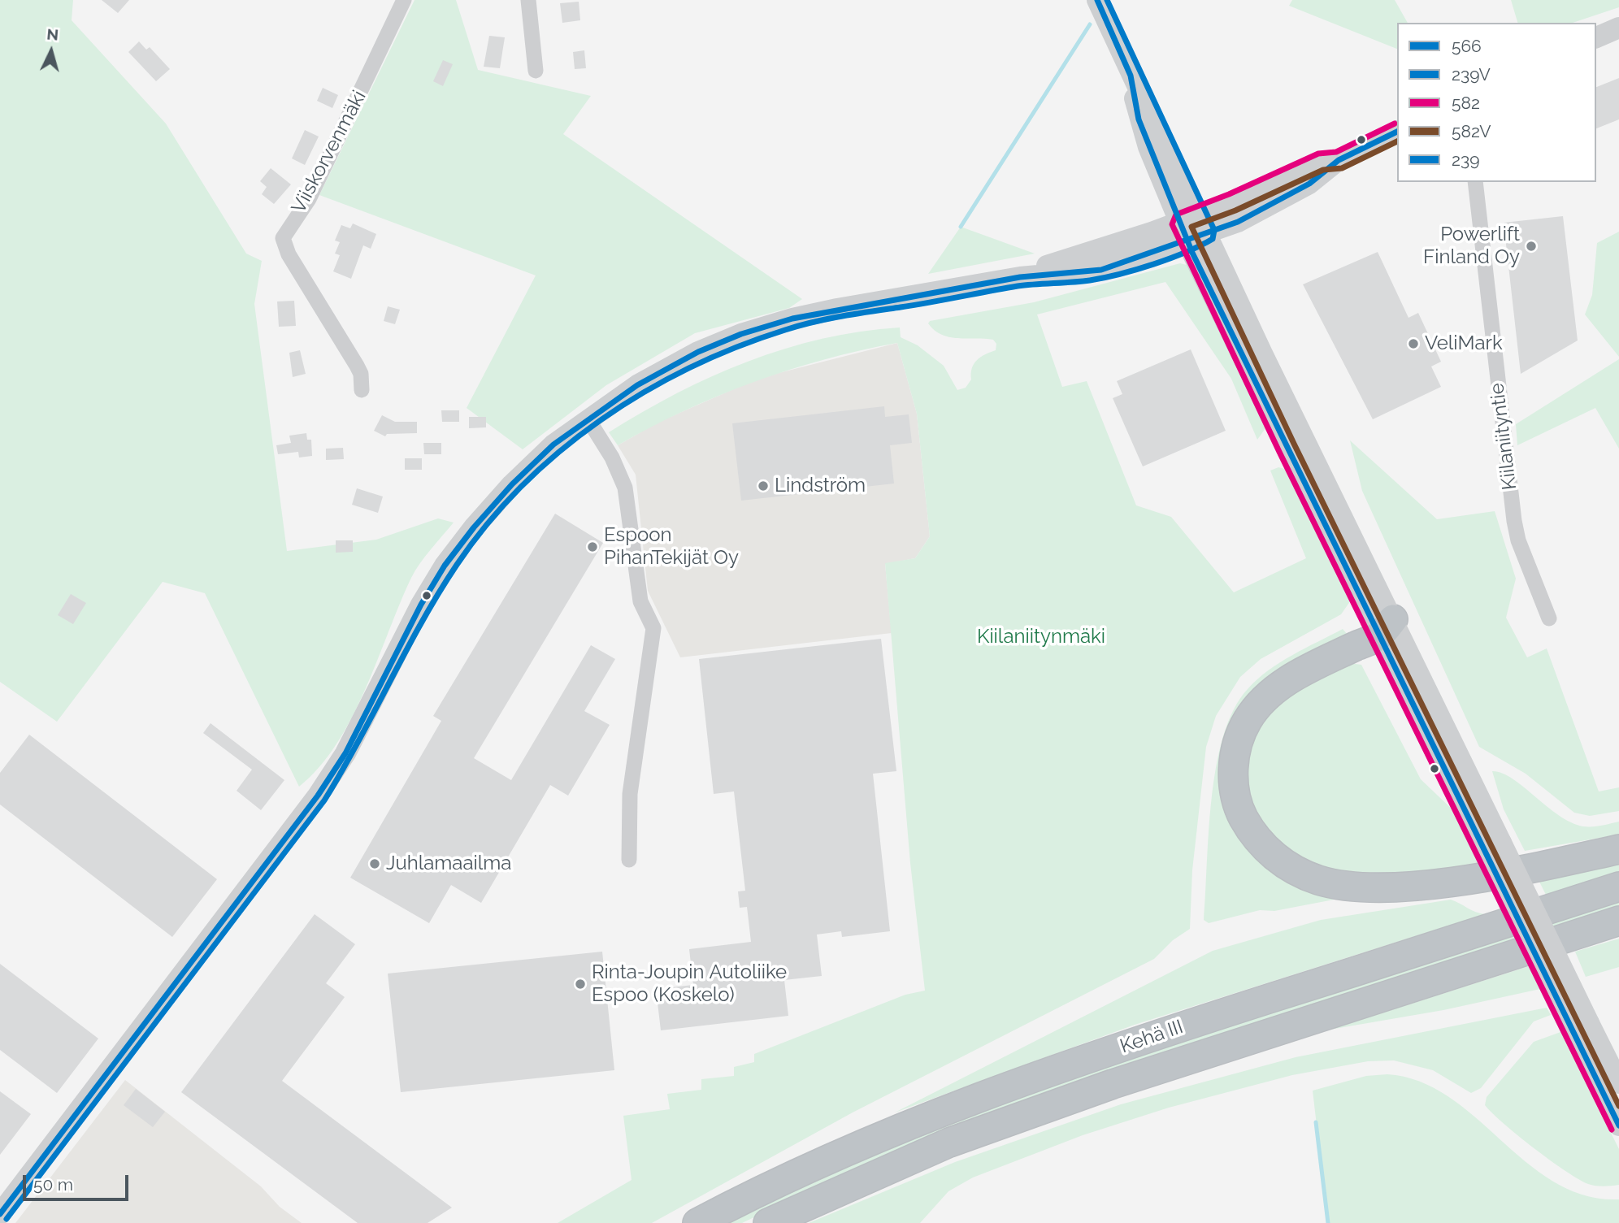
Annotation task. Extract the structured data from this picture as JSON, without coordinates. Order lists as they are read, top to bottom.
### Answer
{
  "streets": {
    "highway": ["Kehä III"],
    "street": ["Viiskorvenmäki", "Kiilaniityntie"]
  },
  "parks": ["Kiilaniitynmäki"],
  "places": [
    "Powerlift Finland Oy",
    "VeliMark",
    "Lindström",
    "Espoon PihanTekijät Oy",
    "Juhlamaailma",
    "Rinta-Joupin Autoliike Espoo (Koskelo)"
  ],
  "lines": [
    "transit line 239V",
    "transit line 239",
    "transit line 582",
    "transit line 566",
    "transit line 582V"
  ],
  "legend": [
    "566",
    "239V",
    "582",
    "582V",
    "239"
  ],
  "scale_bar": "50 m",
  "north": "top"
}
